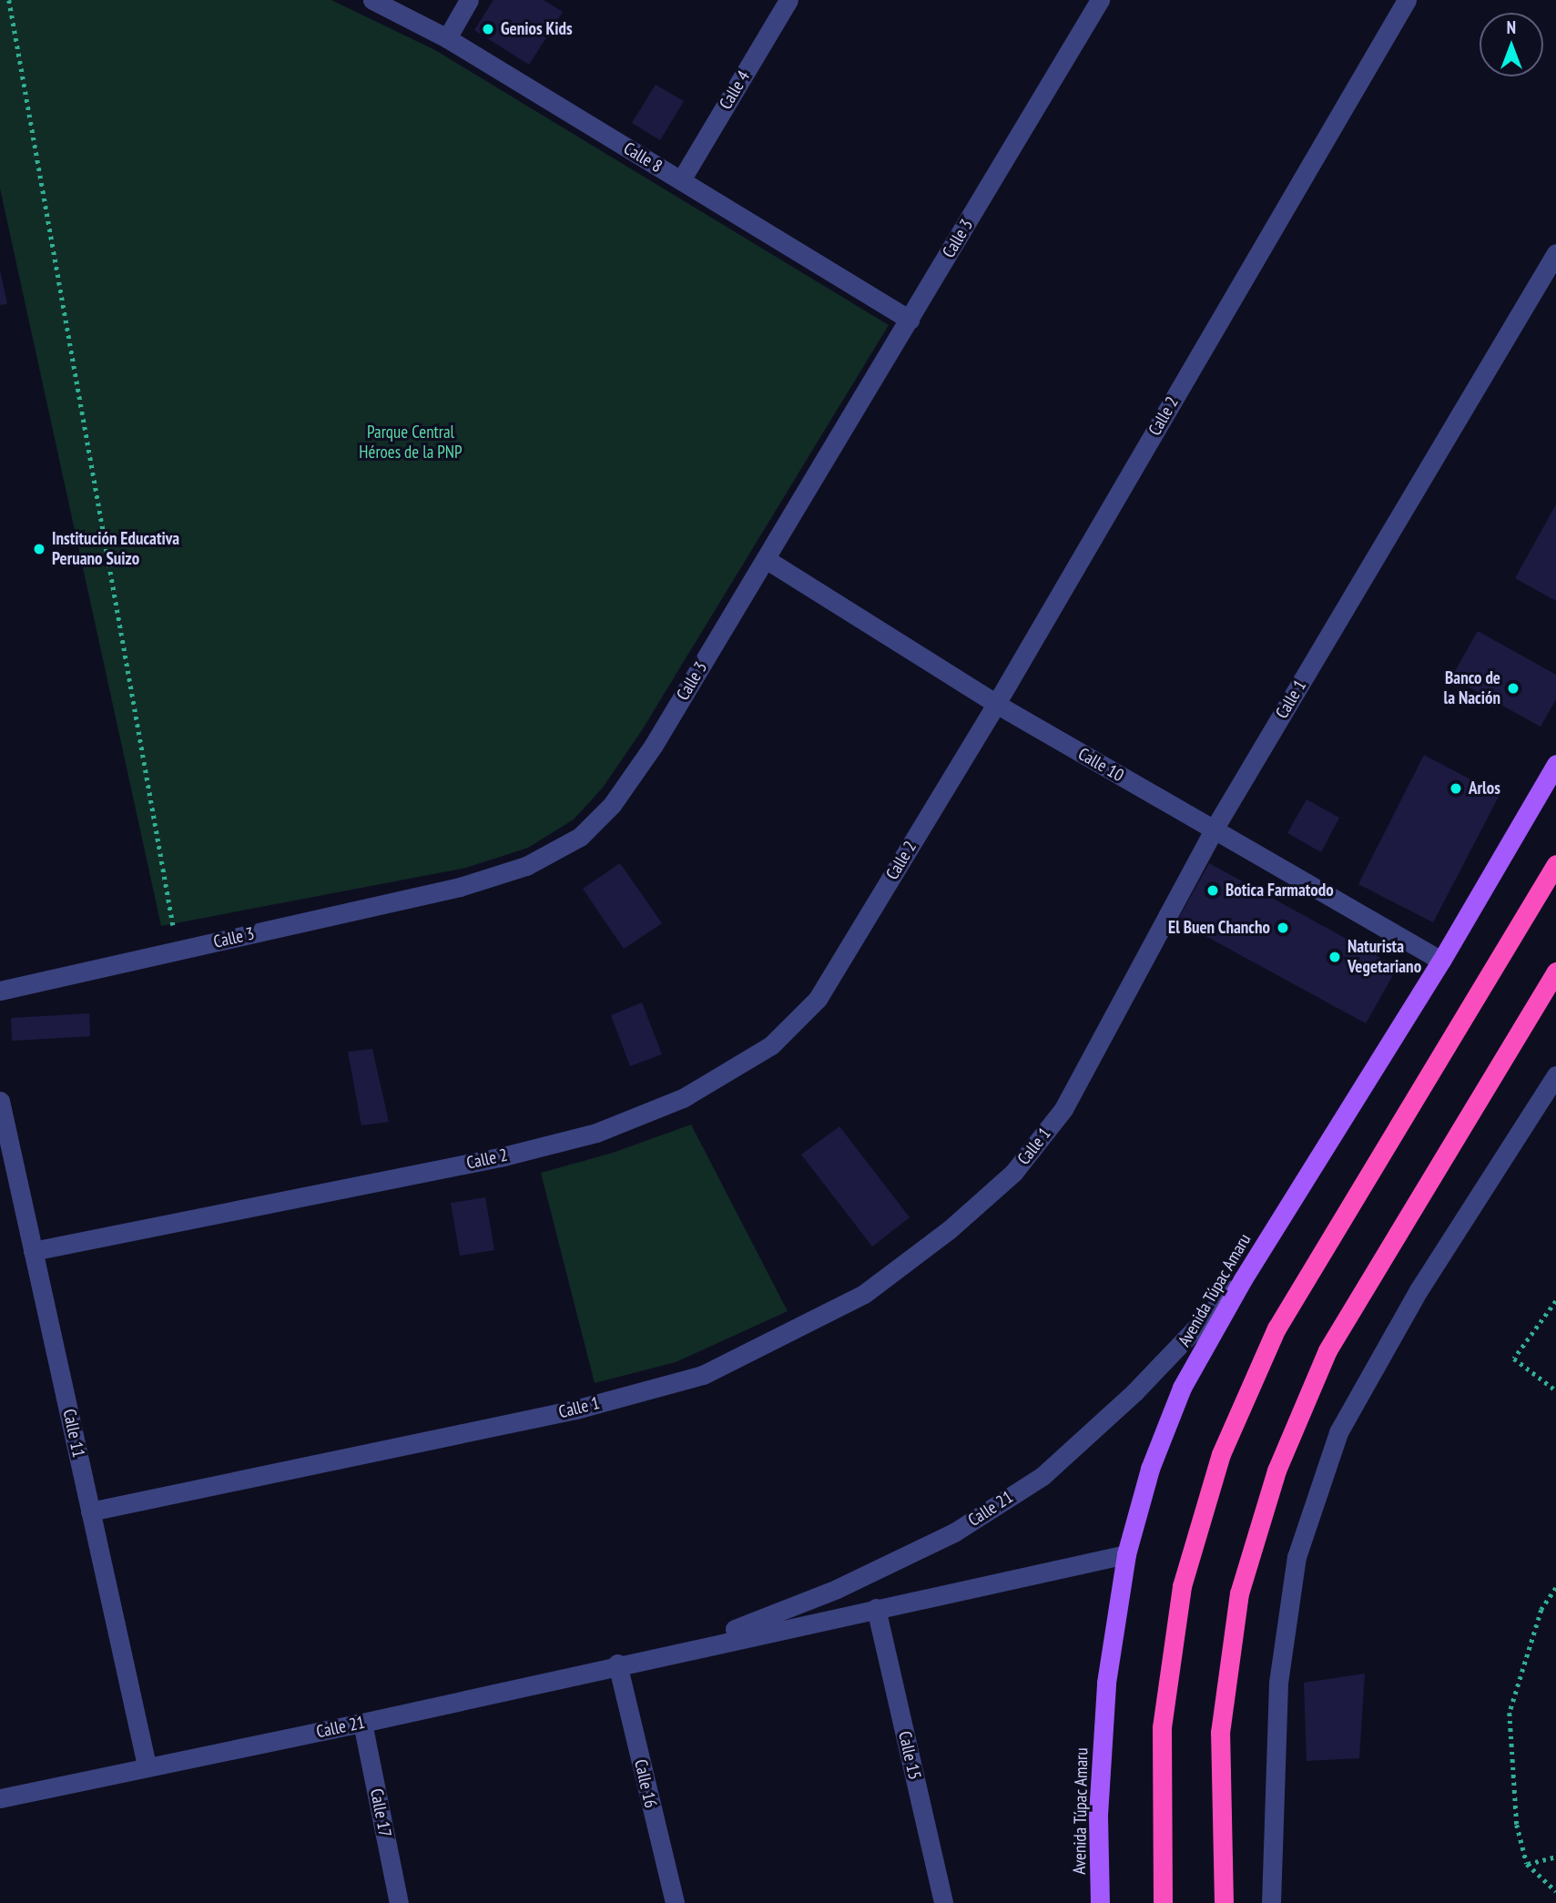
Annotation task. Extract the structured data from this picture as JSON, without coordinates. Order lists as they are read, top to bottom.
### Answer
{
  "streets": {
    "main road": ["Avenida Túpac Amaru"],
    "street": [
      "Calle 4",
      "Calle 8",
      "Calle 3",
      "Calle 2",
      "Calle 1",
      "Calle 10",
      "Calle 11",
      "Calle 21",
      "Calle 15",
      "Calle 16",
      "Calle 17"
    ]
  },
  "crossings": [
    ["Calle 4", "Calle 8"],
    ["Calle 8", "Calle 3"],
    ["Calle 3", "Calle 10"],
    ["Calle 2", "Calle 10"],
    ["Calle 2", "Calle 11"],
    ["Calle 1", "Calle 10"],
    ["Calle 1", "Calle 11"],
    ["Calle 10", "Avenida Túpac Amaru"],
    ["Avenida Túpac Amaru", "Calle 21"],
    ["Calle 11", "Calle 21"],
    ["Calle 21", "Calle 15"],
    ["Calle 21", "Calle 16"],
    ["Calle 21", "Calle 17"]
  ],
  "parks": ["Parque Central Héroes de la PNP"],
  "places": [
    "Genios Kids",
    "Institución Educativa Peruano Suizo",
    "Banco de la Nación",
    "Arlos",
    "Botica Farmatodo",
    "El Buen Chancho",
    "Naturista Vegetariano"
  ],
  "north": "top"
}
